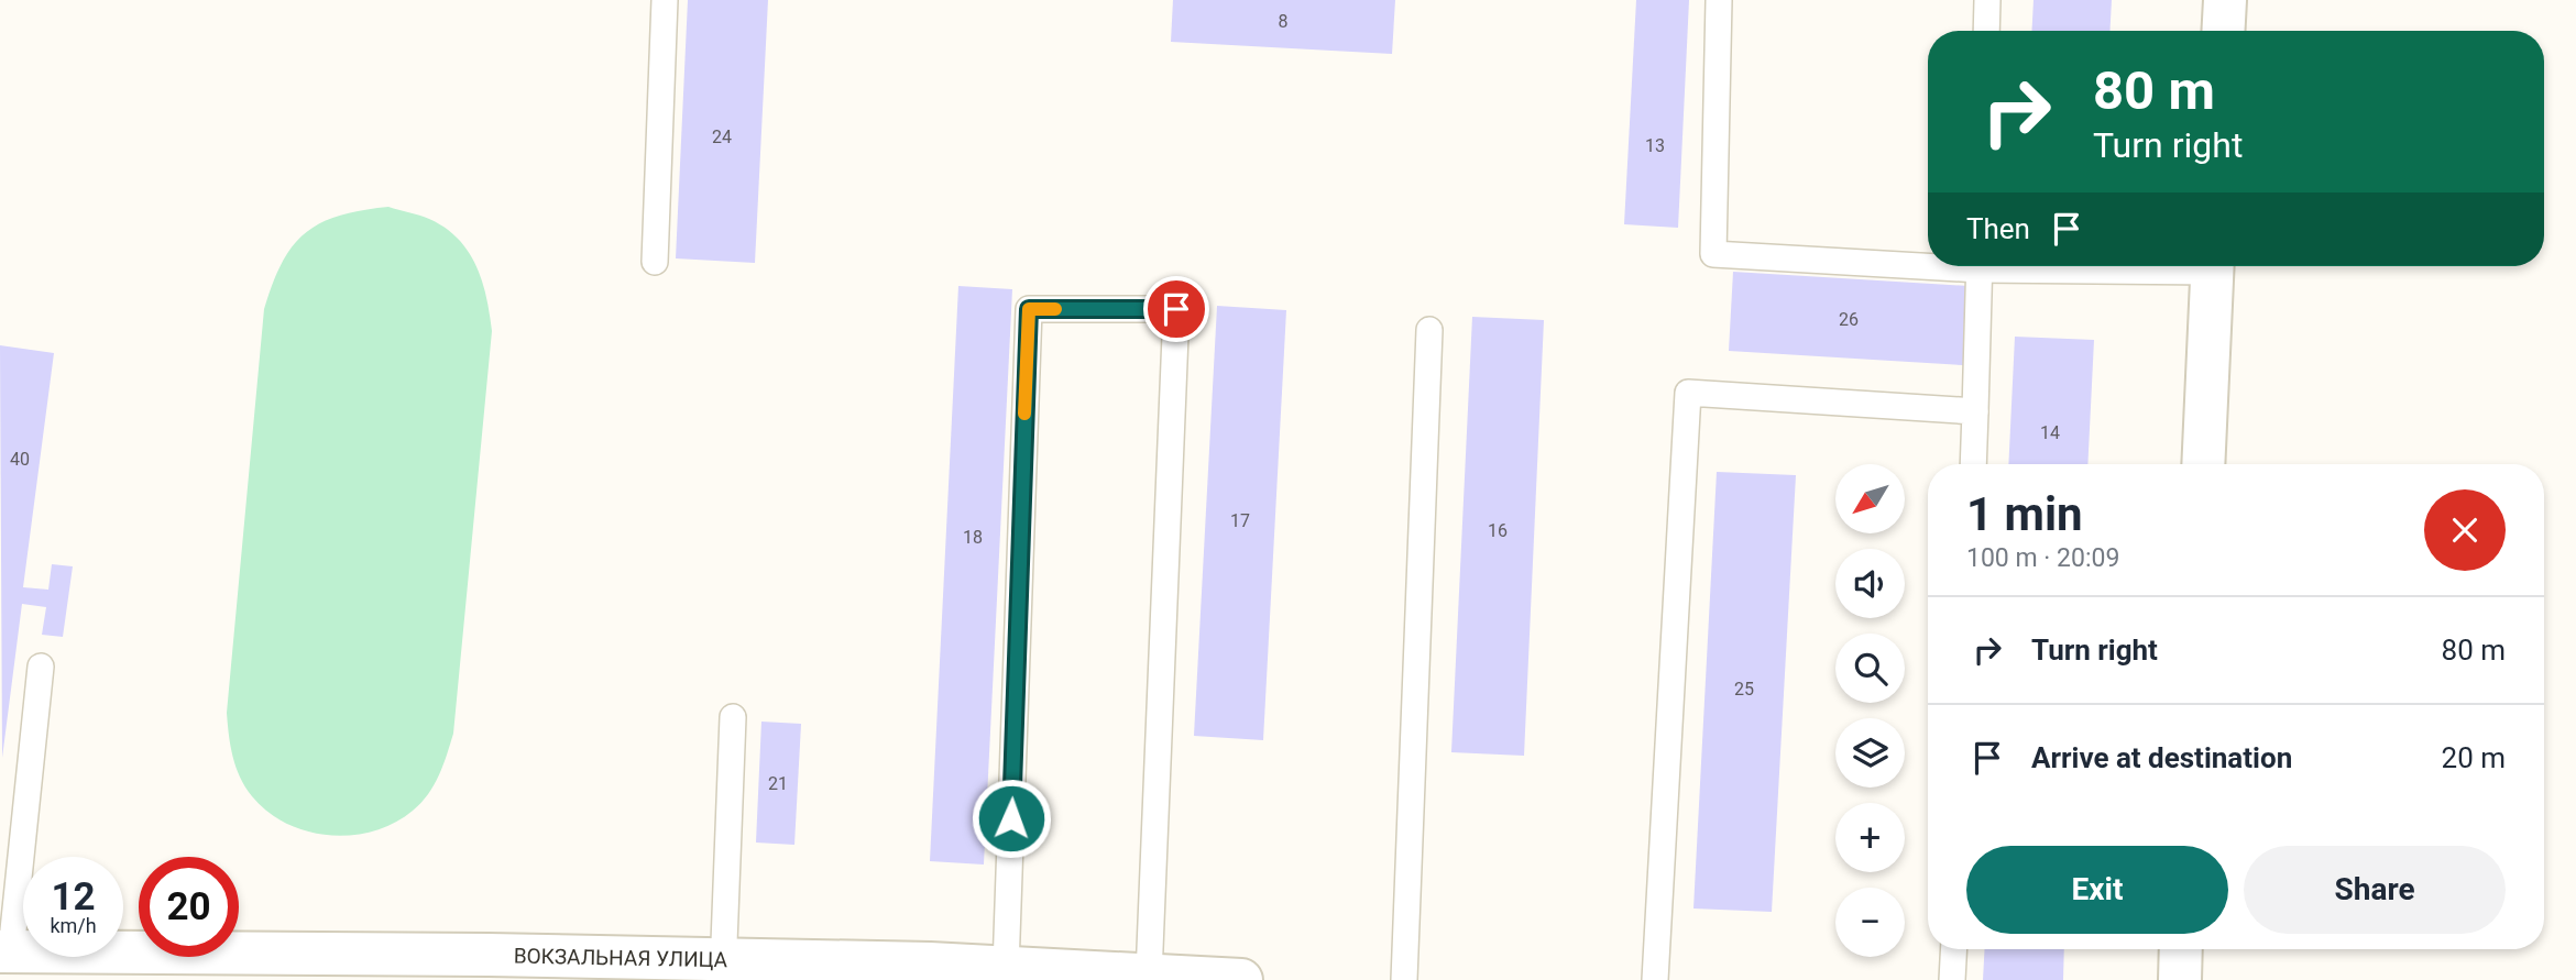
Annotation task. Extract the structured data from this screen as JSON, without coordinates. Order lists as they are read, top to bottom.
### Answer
{
  "streets": {
    "street": ["ВОКЗАЛЬНАЯ УЛИЦА"]
  },
  "house_numbers": [
    "8",
    "24",
    "13",
    "26",
    "14",
    "40",
    "17",
    "16",
    "18",
    "25",
    "21"
  ],
  "north": "bottom left",
  "page": {
    "turn": ["80 m", "Turn right"],
    "then": "Then",
    "map_buttons": ["+", "−"],
    "heading": ["1 min", "100 m · 20:09"],
    "list": [
      {
        "name": "Turn right",
        "value": "80 m"
      },
      {
        "name": "Arrive at destination",
        "value": "20 m"
      }
    ],
    "buttons": ["Exit", "Share"],
    "speed": "12 km/h",
    "limit": "20"
  }
}
